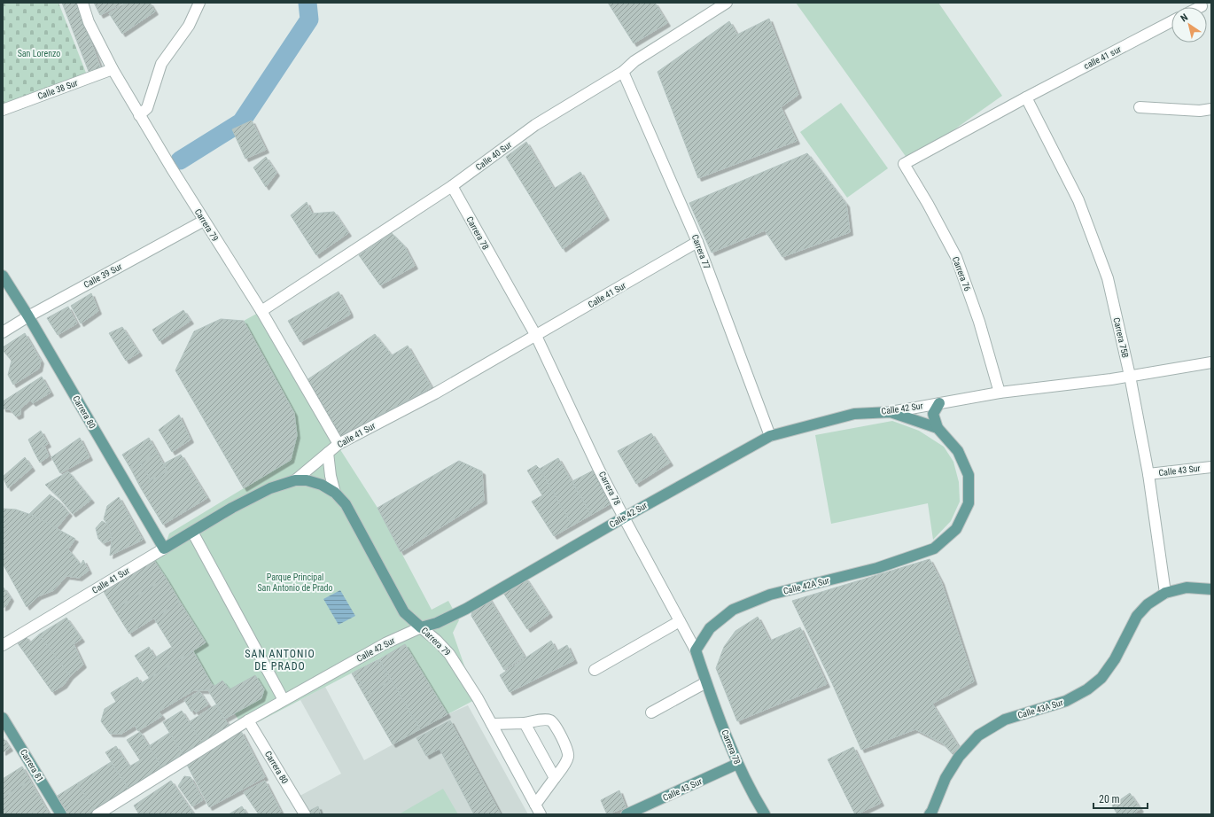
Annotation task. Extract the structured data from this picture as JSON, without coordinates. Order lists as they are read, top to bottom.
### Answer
{
  "streets": {
    "main road": [
      "Carrera 79",
      "Carrera 78",
      "Calle 41 Sur",
      "Calle 42 Sur",
      "Carrera 80",
      "Calle 43 Sur",
      "Calle 42A Sur",
      "Calle 43A Sur",
      "Carrera 81"
    ],
    "street": [
      "calle 41 sur",
      "Calle 38 Sur",
      "Calle 40 Sur",
      "Carrera 77",
      "Carrera 76",
      "Calle 39 Sur",
      "Carrera 75B"
    ]
  },
  "crossings": [
    ["calle 41 sur", "Carrera 76"],
    ["calle 41 sur", "Carrera 75B"],
    ["Calle 38 Sur", "Carrera 79"],
    ["Calle 40 Sur", "Carrera 79"],
    ["Calle 40 Sur", "Carrera 78"],
    ["Calle 40 Sur", "Carrera 77"],
    ["Carrera 79", "Calle 39 Sur"],
    ["Carrera 79", "Calle 41 Sur"],
    ["Carrera 79", "Calle 42 Sur"],
    ["Carrera 78", "Calle 41 Sur"],
    ["Carrera 78", "Calle 42 Sur"],
    ["Carrera 78", "Calle 43 Sur"],
    ["Carrera 78", "Calle 42A Sur"],
    ["Carrera 77", "Calle 41 Sur"],
    ["Carrera 77", "Calle 42 Sur"],
    ["Carrera 76", "Calle 42 Sur"],
    ["Calle 39 Sur", "Carrera 80"],
    ["Calle 41 Sur", "Carrera 80"],
    ["Carrera 75B", "Calle 42 Sur"],
    ["Carrera 75B", "Calle 43 Sur"],
    ["Carrera 75B", "Calle 43A Sur"],
    ["Calle 42 Sur", "Carrera 80"]
  ],
  "districts": ["SAN ANTONIO DE PRADO"],
  "parks": ["San Lorenzo", "Parque Principal San Antonio de Prado"],
  "scale_bar": "20 m",
  "north": "top left"
}
